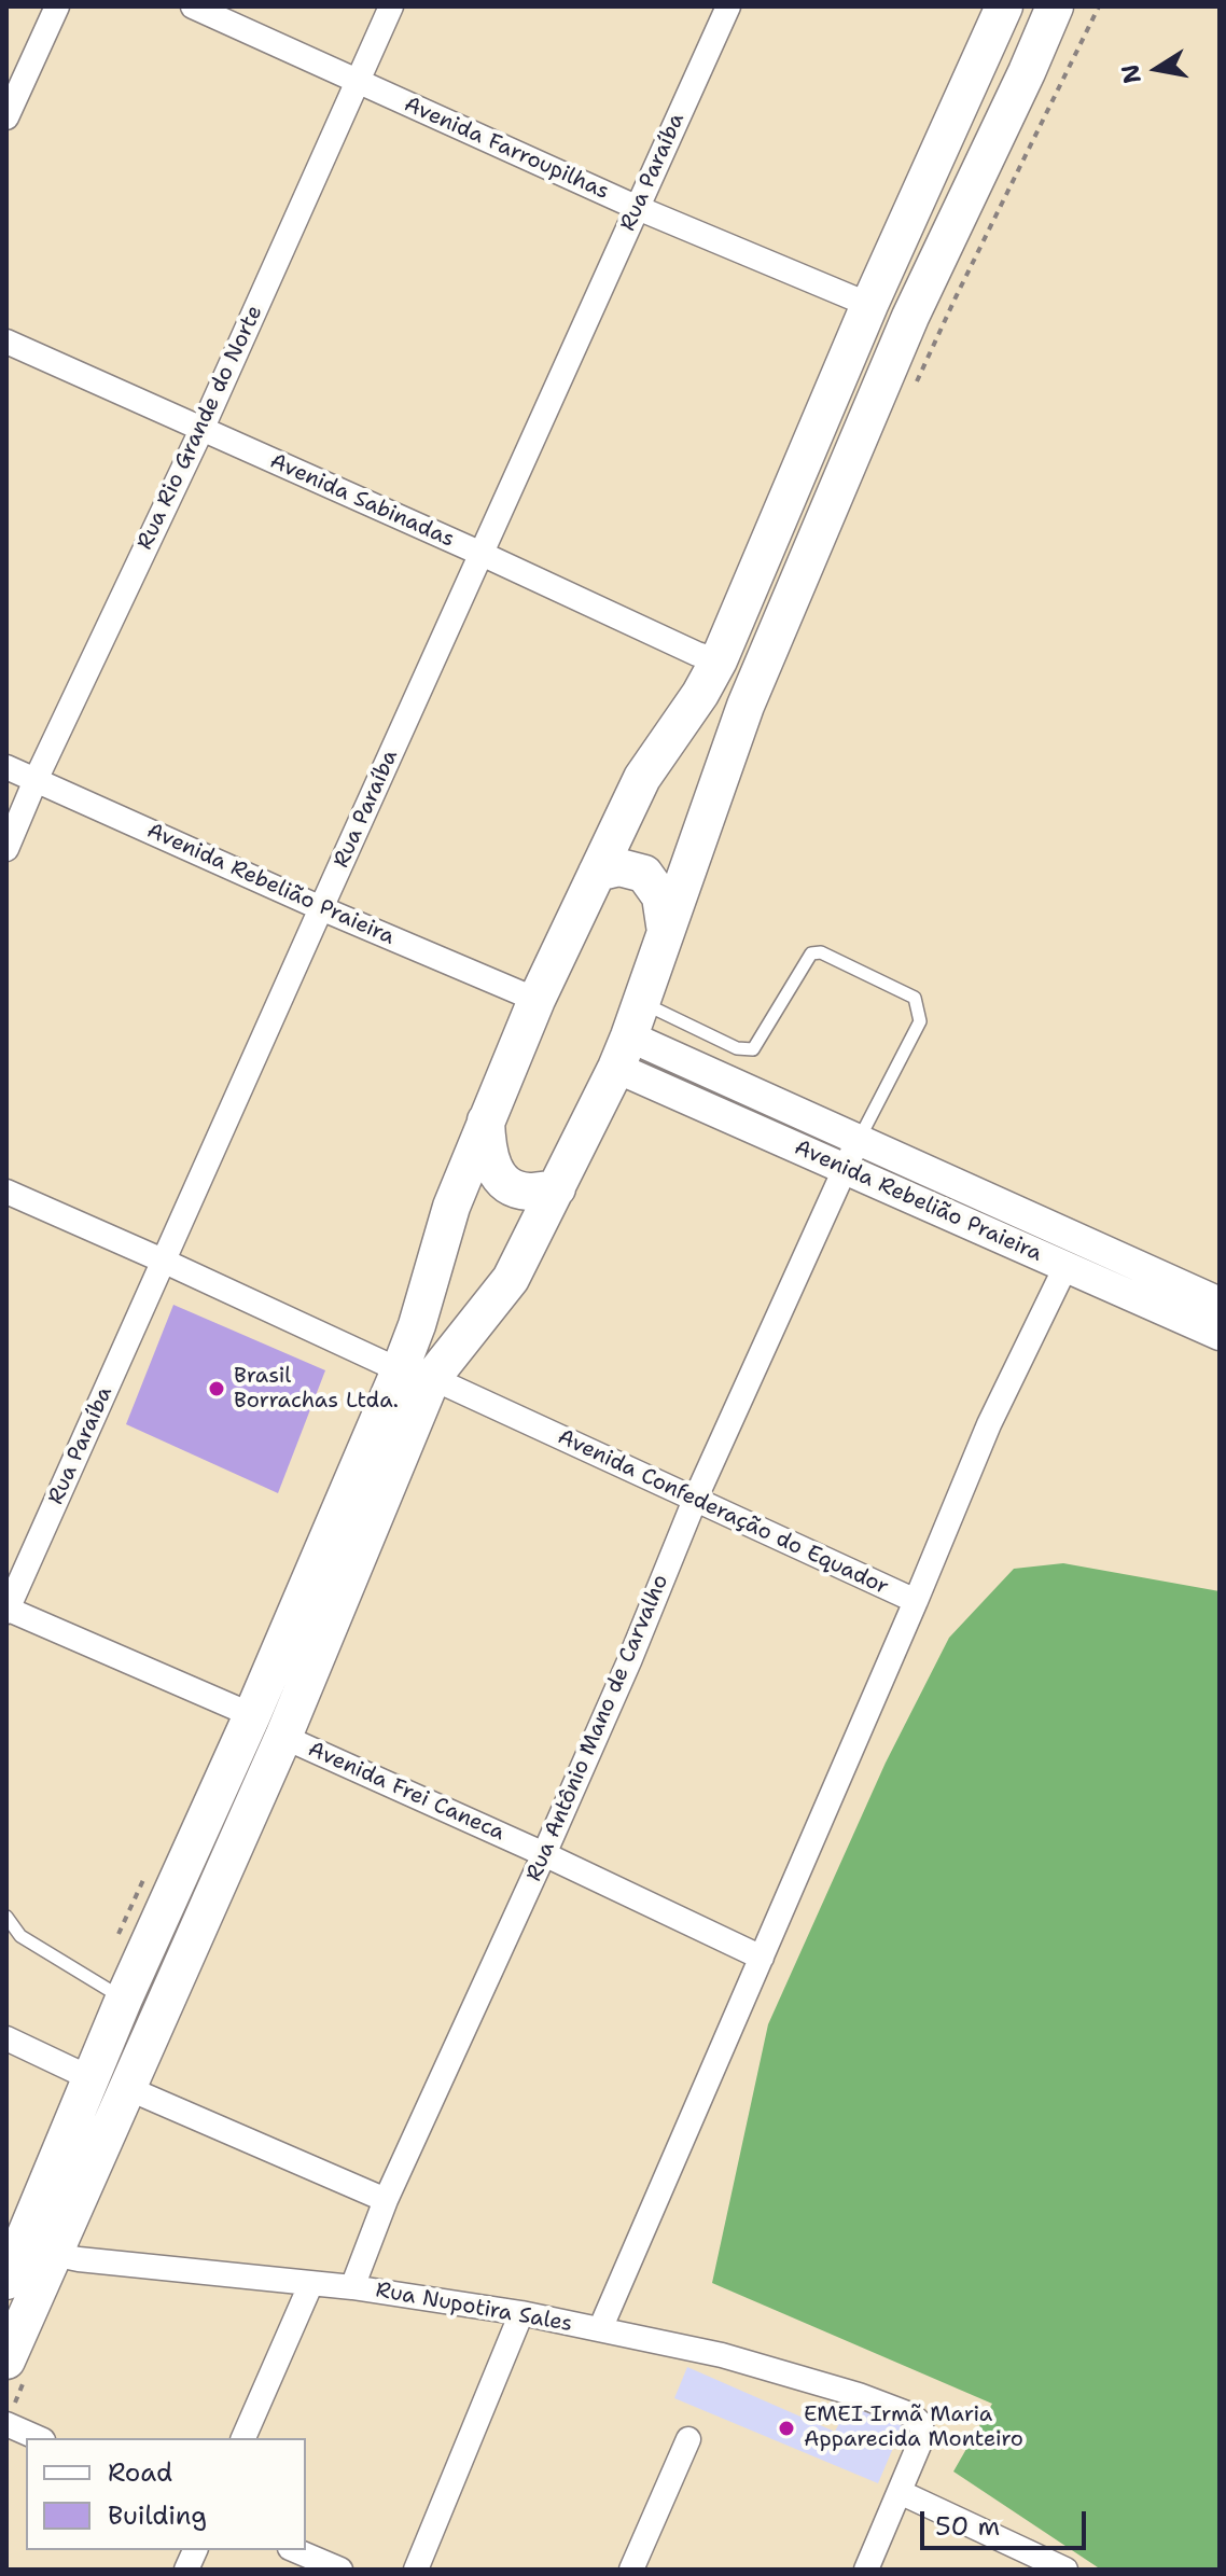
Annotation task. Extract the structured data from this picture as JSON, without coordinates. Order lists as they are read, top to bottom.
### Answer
{
  "streets": {
    "street": [
      "Avenida Farroupilhas",
      "Rua Paraíba",
      "Rua Rio Grande do Norte",
      "Avenida Sabinadas",
      "Avenida Rebelião Praieira",
      "Avenida Confederação do Equador",
      "Rua Antônio Mano de Carvalho",
      "Avenida Frei Caneca",
      "Rua Nupotira Sales"
    ]
  },
  "crossings": [
    ["Avenida Farroupilhas", "Rua Paraíba"],
    ["Avenida Farroupilhas", "Rua Rio Grande do Norte"],
    ["Rua Paraíba", "Avenida Sabinadas"],
    ["Rua Paraíba", "Avenida Rebelião Praieira"],
    ["Rua Paraíba", "Avenida Confederação do Equador"],
    ["Rua Rio Grande do Norte", "Avenida Sabinadas"],
    ["Rua Rio Grande do Norte", "Avenida Rebelião Praieira"],
    ["Avenida Rebelião Praieira", "Avenida Confederação do Equador"],
    ["Avenida Rebelião Praieira", "Rua Antônio Mano de Carvalho"],
    ["Avenida Confederação do Equador", "Rua Antônio Mano de Carvalho"],
    ["Rua Antônio Mano de Carvalho", "Avenida Frei Caneca"],
    ["Rua Antônio Mano de Carvalho", "Rua Nupotira Sales"]
  ],
  "places": ["Brasil Borrachas Ltda.", "EMEI Irmã Maria Apparecida Monteiro"],
  "legend": ["Road", "Building"],
  "scale_bar": "50 m",
  "north": "left"
}
